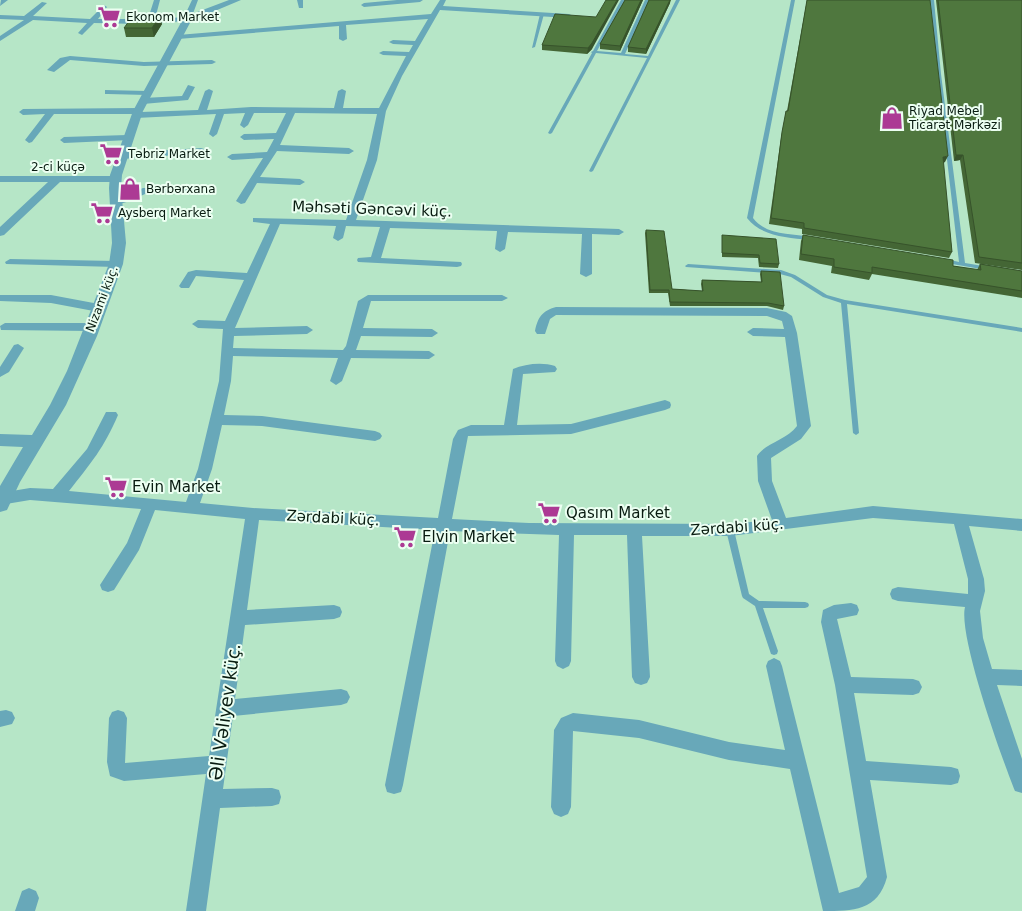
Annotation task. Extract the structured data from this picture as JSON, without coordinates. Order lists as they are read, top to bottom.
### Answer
{
  "streets": {
    "street": [
      "2-ci küçə",
      "Məhsəti Gəncəvi küç.",
      "Nizami küç.",
      "Zərdabi küç.",
      "Əli Vəliyev küç."
    ]
  },
  "crossings": [
    ["2-ci küçə", "Nizami küç."],
    ["Məhsəti Gəncəvi küç.", "Zərdabi küç."],
    ["Nizami küç.", "Zərdabi küç."],
    ["Zərdabi küç.", "Əli Vəliyev küç."]
  ],
  "places": {
    "supermarket": [
      "Ekonom Market",
      "Təbriz Market",
      "Aysberq Market",
      "Evin Market",
      "Qasım Market",
      "Elvin Market"
    ],
    "shop": ["Riyad Mebel Ticarət Mərkəzi", "Bərbərxana"]
  }
}
